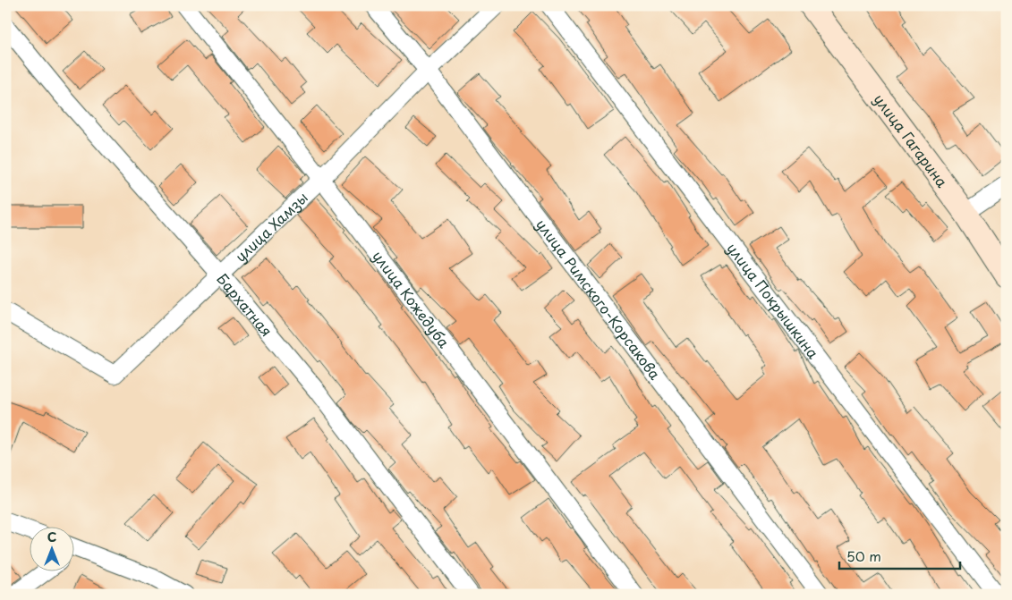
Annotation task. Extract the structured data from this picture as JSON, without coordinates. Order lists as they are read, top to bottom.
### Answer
{
  "streets": {
    "main road": ["улица Гагарина"],
    "street": [
      "улица Хамзы",
      "улица Кожедуба",
      "улица Римского-Корсакова",
      "улица Покрышкина",
      "Бархатная"
    ]
  },
  "crossings": [
    ["улица Хамзы", "улица Кожедуба"],
    ["улица Хамзы", "улица Римского-Корсакова"],
    ["улица Хамзы", "Бархатная"]
  ],
  "scale_bar": "50 m",
  "north": "top"
}
